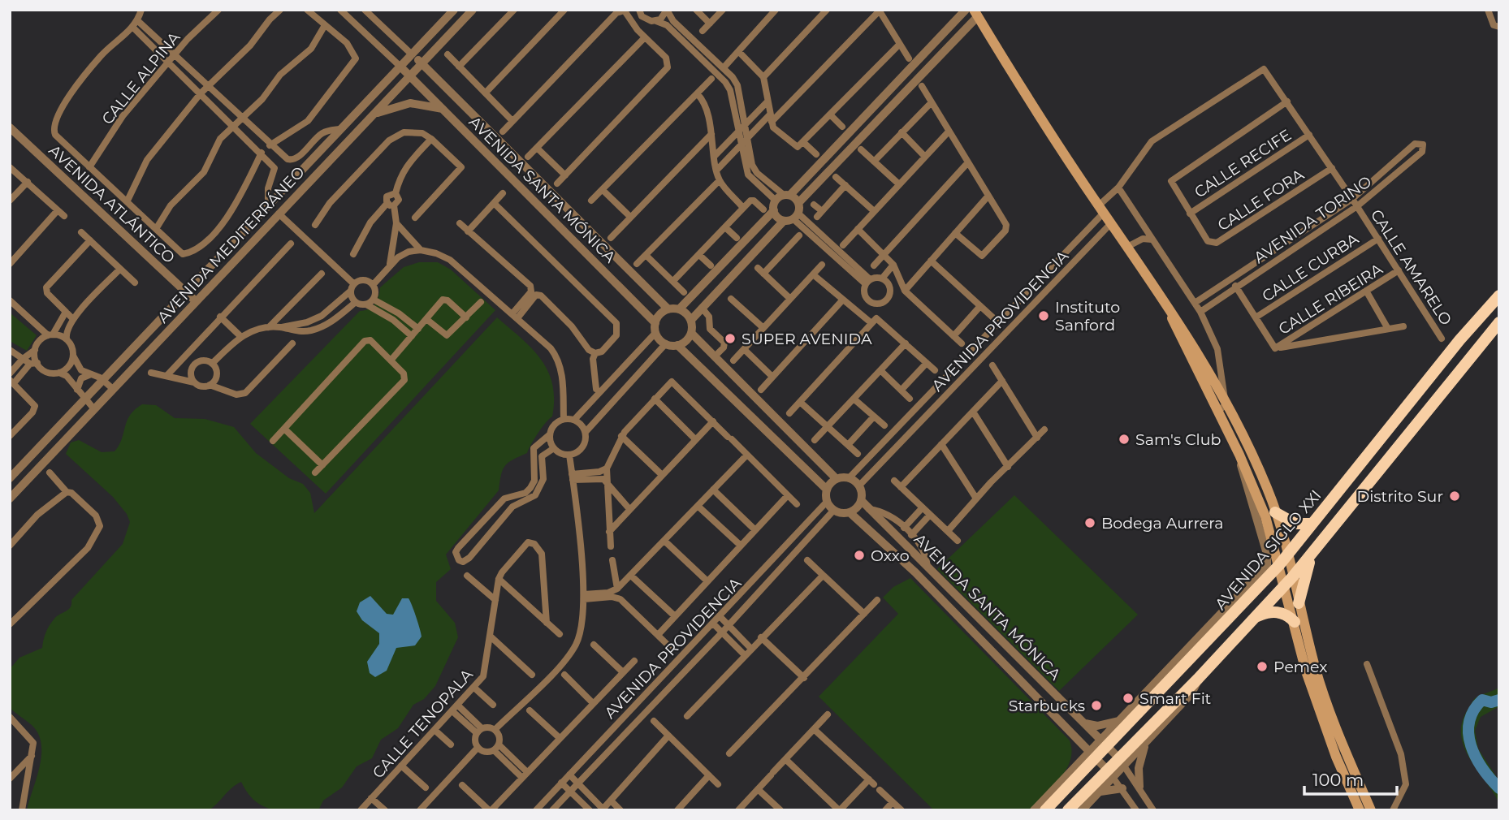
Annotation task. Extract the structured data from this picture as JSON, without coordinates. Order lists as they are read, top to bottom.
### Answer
{
  "streets": {
    "highway": ["AVENIDA SIGLO XXI"],
    "street": [
      "CALLE ALPINA",
      "CALLE RECIFE",
      "AVENIDA SANTA MÓNICA",
      "CALLE FORA",
      "AVENIDA ATLÁNTICO",
      "AVENIDA TORINO",
      "AVENIDA MEDITERRÁNEO",
      "CALLE CURBA",
      "CALLE AMARELO",
      "CALLE RIBEIRA",
      "AVENIDA PROVIDENCIA",
      "CALLE TENOPALA"
    ]
  },
  "crossings": [
    ["CALLE RECIFE", "CALLE FORA"],
    ["CALLE RECIFE", "CALLE AMARELO"],
    ["AVENIDA SANTA MÓNICA", "AVENIDA MEDITERRÁNEO"],
    ["AVENIDA SANTA MÓNICA", "AVENIDA PROVIDENCIA"],
    ["AVENIDA SANTA MÓNICA", "AVENIDA SIGLO XXI"],
    ["CALLE FORA", "CALLE AMARELO"],
    ["AVENIDA ATLÁNTICO", "AVENIDA MEDITERRÁNEO"],
    ["AVENIDA TORINO", "CALLE AMARELO"],
    ["CALLE CURBA", "CALLE AMARELO"],
    ["CALLE AMARELO", "CALLE RIBEIRA"]
  ],
  "places": [
    "Instituto Sanford",
    "SUPER AVENIDA",
    "Sam's Club",
    "Distrito Sur",
    "Bodega Aurrera",
    "Oxxo",
    "Pemex",
    "Smart Fit",
    "Starbucks"
  ],
  "scale_bar": "100 m"
}
